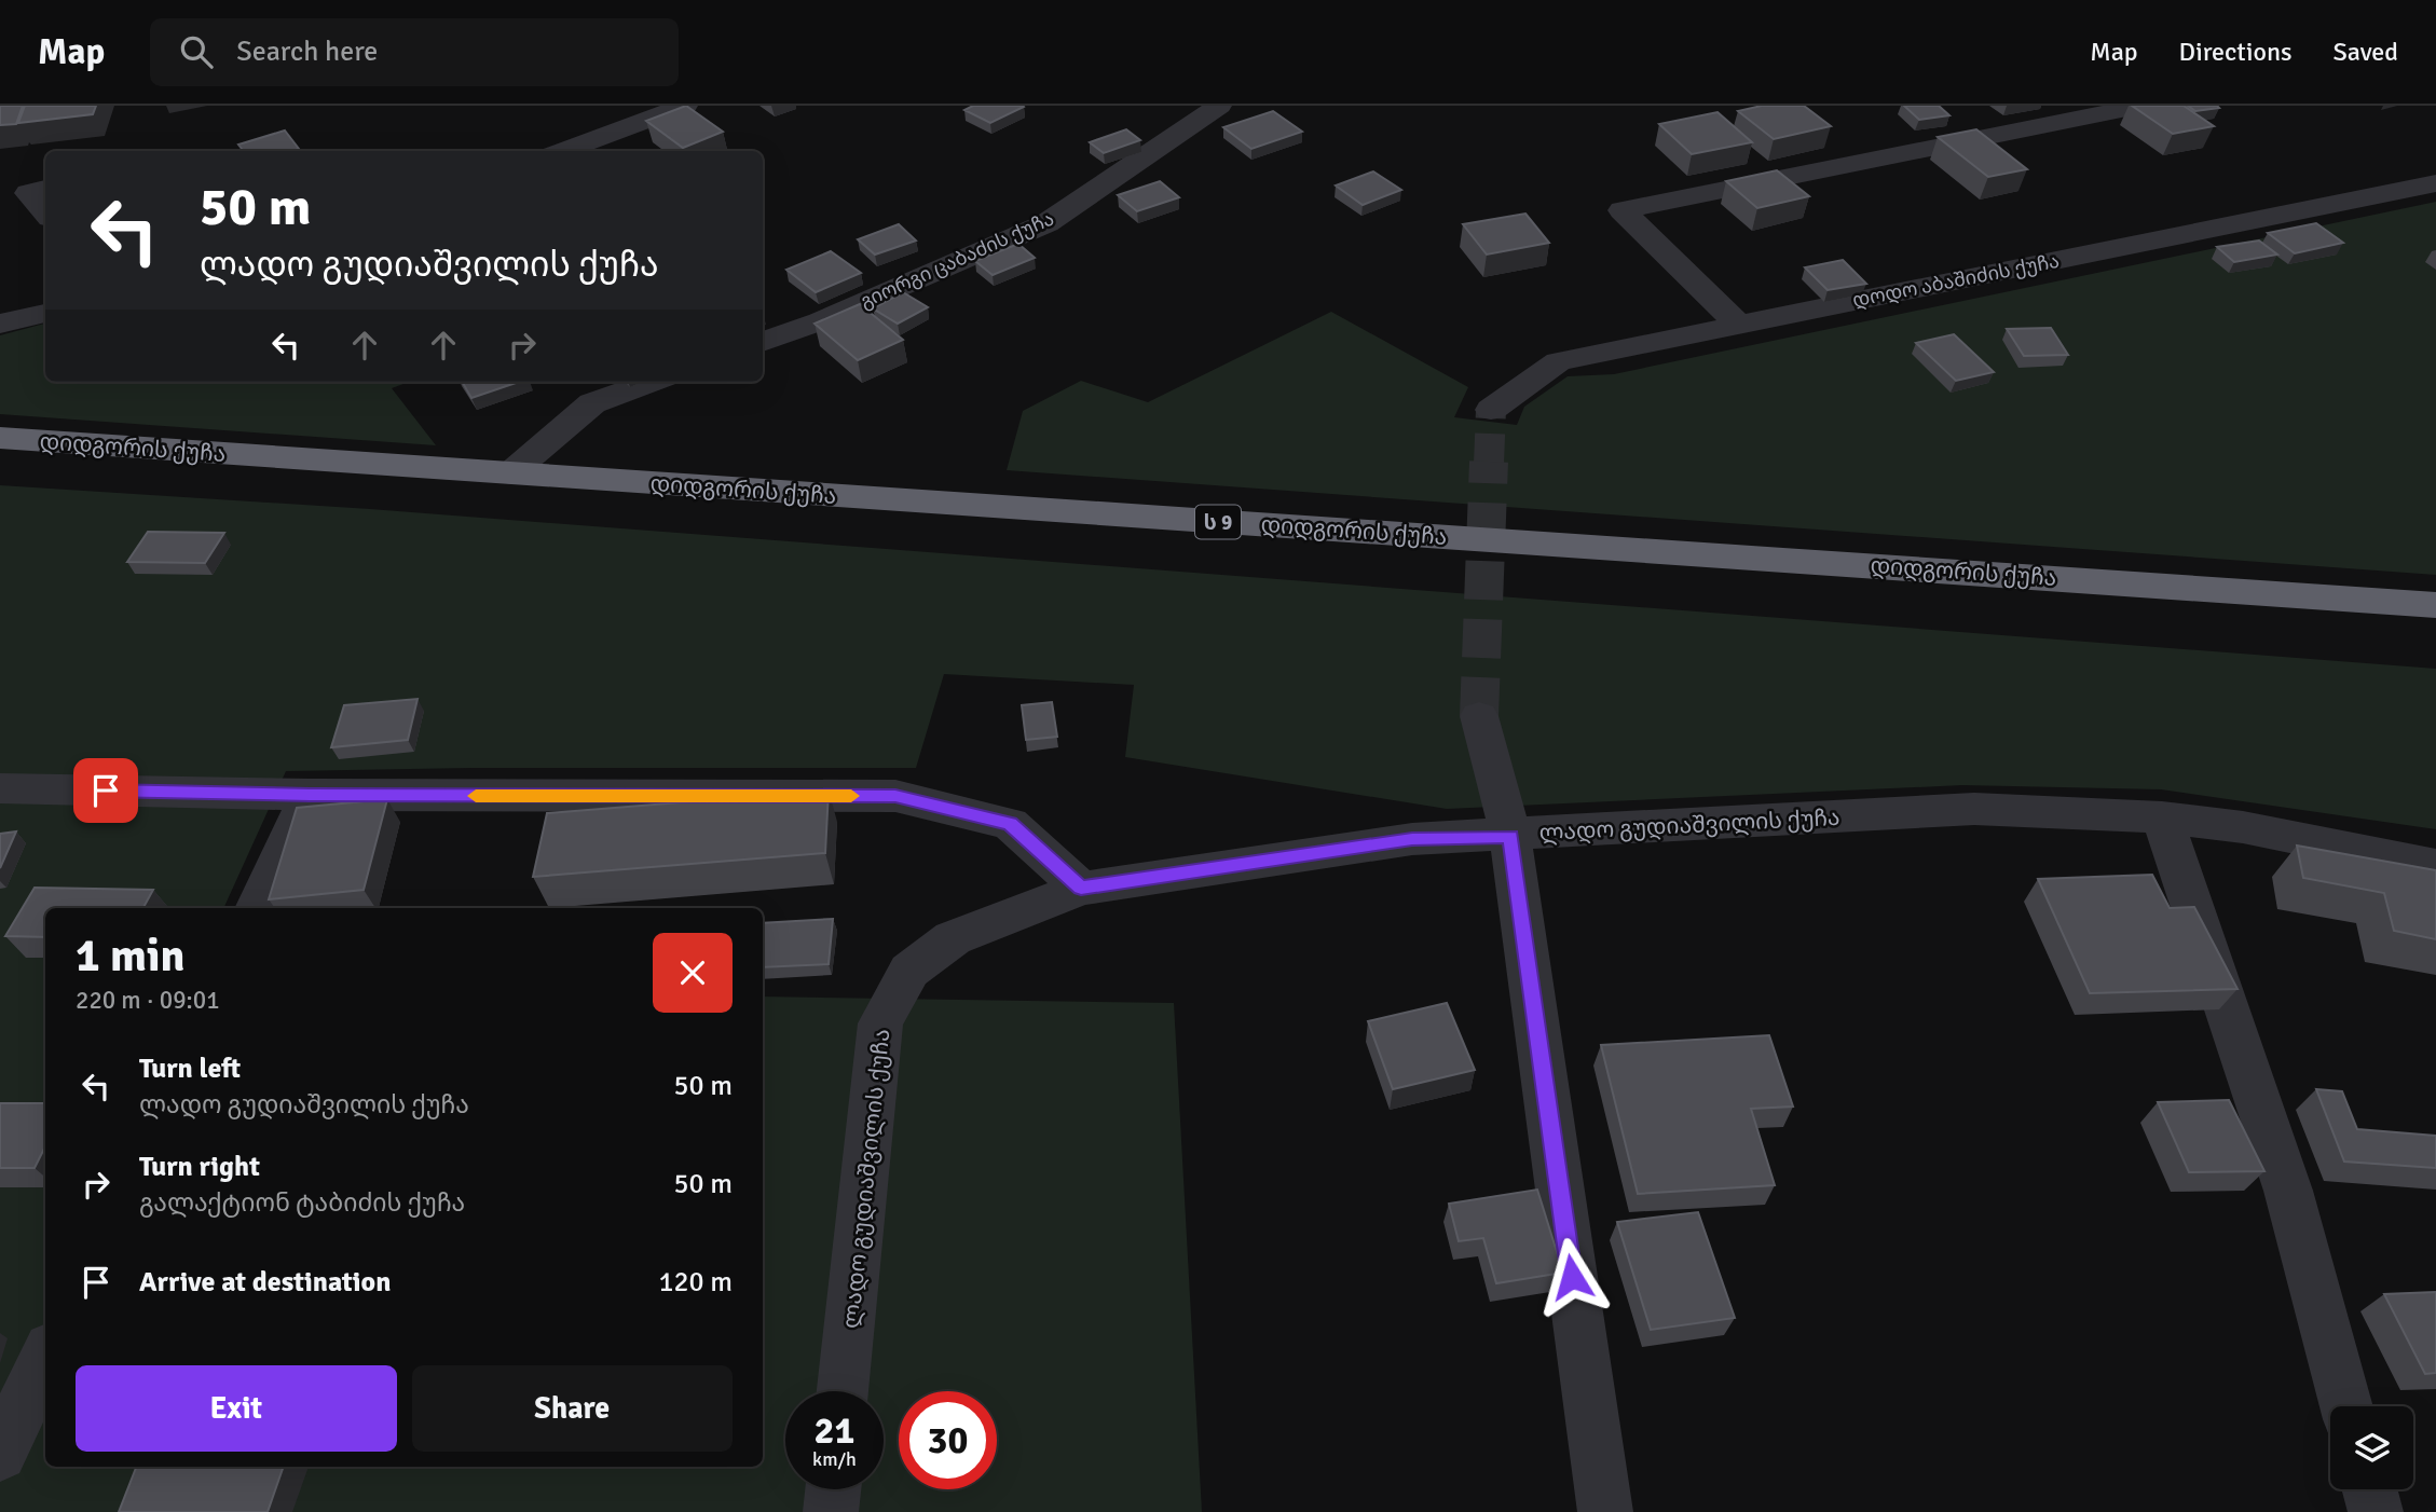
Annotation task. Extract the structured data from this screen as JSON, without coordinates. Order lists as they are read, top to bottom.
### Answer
{
  "streets": {
    "highway": ["დიდგორის ქუჩა", "ს 9"],
    "street": ["გიორგი ცაბაძის ქუჩა", "დოდო აბაშიძის ქუჩა", "ლადო გუდიაშვილის ქუჩა"]
  },
  "page": {
    "header": "Map",
    "search": "Search here",
    "nav": ["Map", "Directions", "Saved"],
    "turn": ["50 m", "ლადო გუდიაშვილის ქუჩა"],
    "heading": ["1 min", "220 m · 09:01"],
    "list": [
      {
        "name": "Turn left",
        "note": "ლადო გუდიაშვილის ქუჩა",
        "value": "50 m"
      },
      {
        "name": "Turn right",
        "note": "გალაქტიონ ტაბიძის ქუჩა",
        "value": "50 m"
      },
      {
        "name": "Arrive at destination",
        "value": "120 m"
      }
    ],
    "buttons": ["Exit", "Share"],
    "speed": "21 km/h",
    "limit": "30"
  }
}
